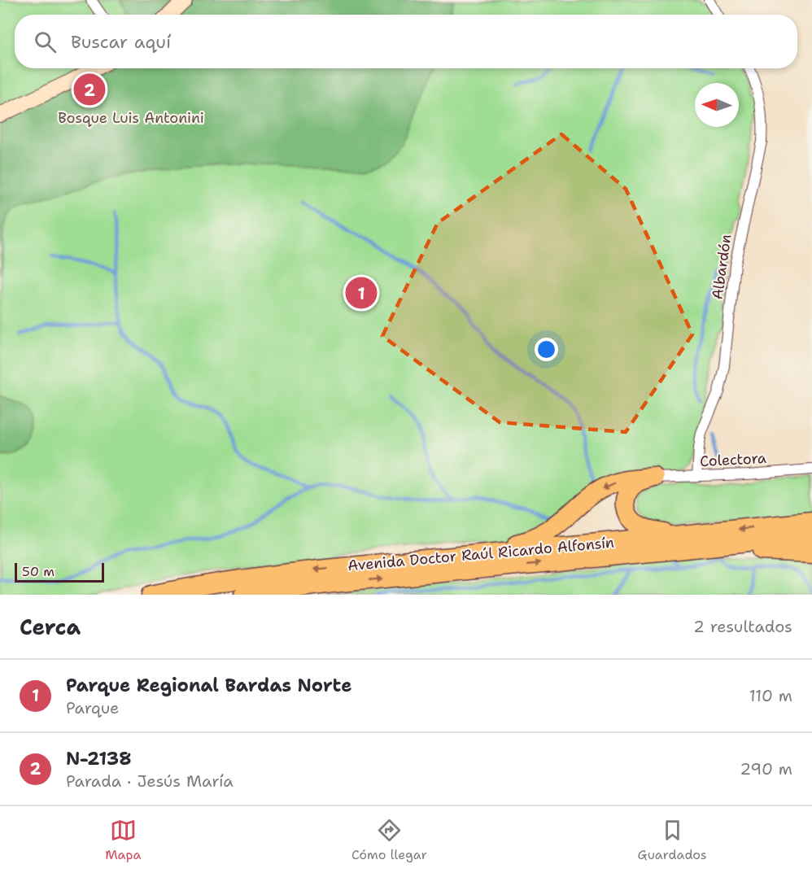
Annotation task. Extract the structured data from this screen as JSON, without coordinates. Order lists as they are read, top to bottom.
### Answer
{
  "streets": {
    "highway": ["Avenida Doctor Raúl Ricardo Alfonsín"],
    "street": ["Albardón", "Colectora"]
  },
  "crossings": [
    ["Albardón", "Colectora"]
  ],
  "parks": ["Bosque Luis Antonini"],
  "scale_bar": "50 m",
  "north": "left",
  "page": {
    "search": "Buscar aquí",
    "pins": ["2", "1"],
    "scale": "50 m",
    "heading": ["Cerca", "2 resultados"],
    "list": [
      {
        "mark": "1",
        "name": "Parque Regional Bardas Norte",
        "note": "Parque",
        "value": "110 m"
      },
      {
        "mark": "2",
        "name": "N-2138",
        "note": "Parada · Jesús María",
        "value": "290 m"
      }
    ],
    "nav": ["Mapa", "Cómo llegar", "Guardados"]
  }
}
